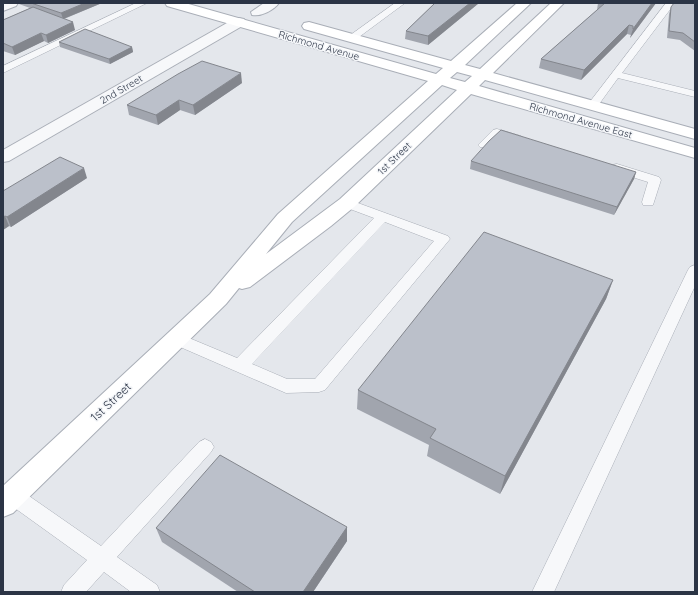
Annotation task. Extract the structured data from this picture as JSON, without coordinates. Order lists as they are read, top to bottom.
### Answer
{
  "streets": {
    "main road": ["Richmond Avenue", "Richmond Avenue East", "1st Street"],
    "street": ["2nd Street"]
  },
  "crossings": [
    ["Richmond Avenue", "2nd Street"],
    ["Richmond Avenue", "Richmond Avenue East"],
    ["Richmond Avenue", "1st Street"],
    ["Richmond Avenue East", "1st Street"]
  ]
}
